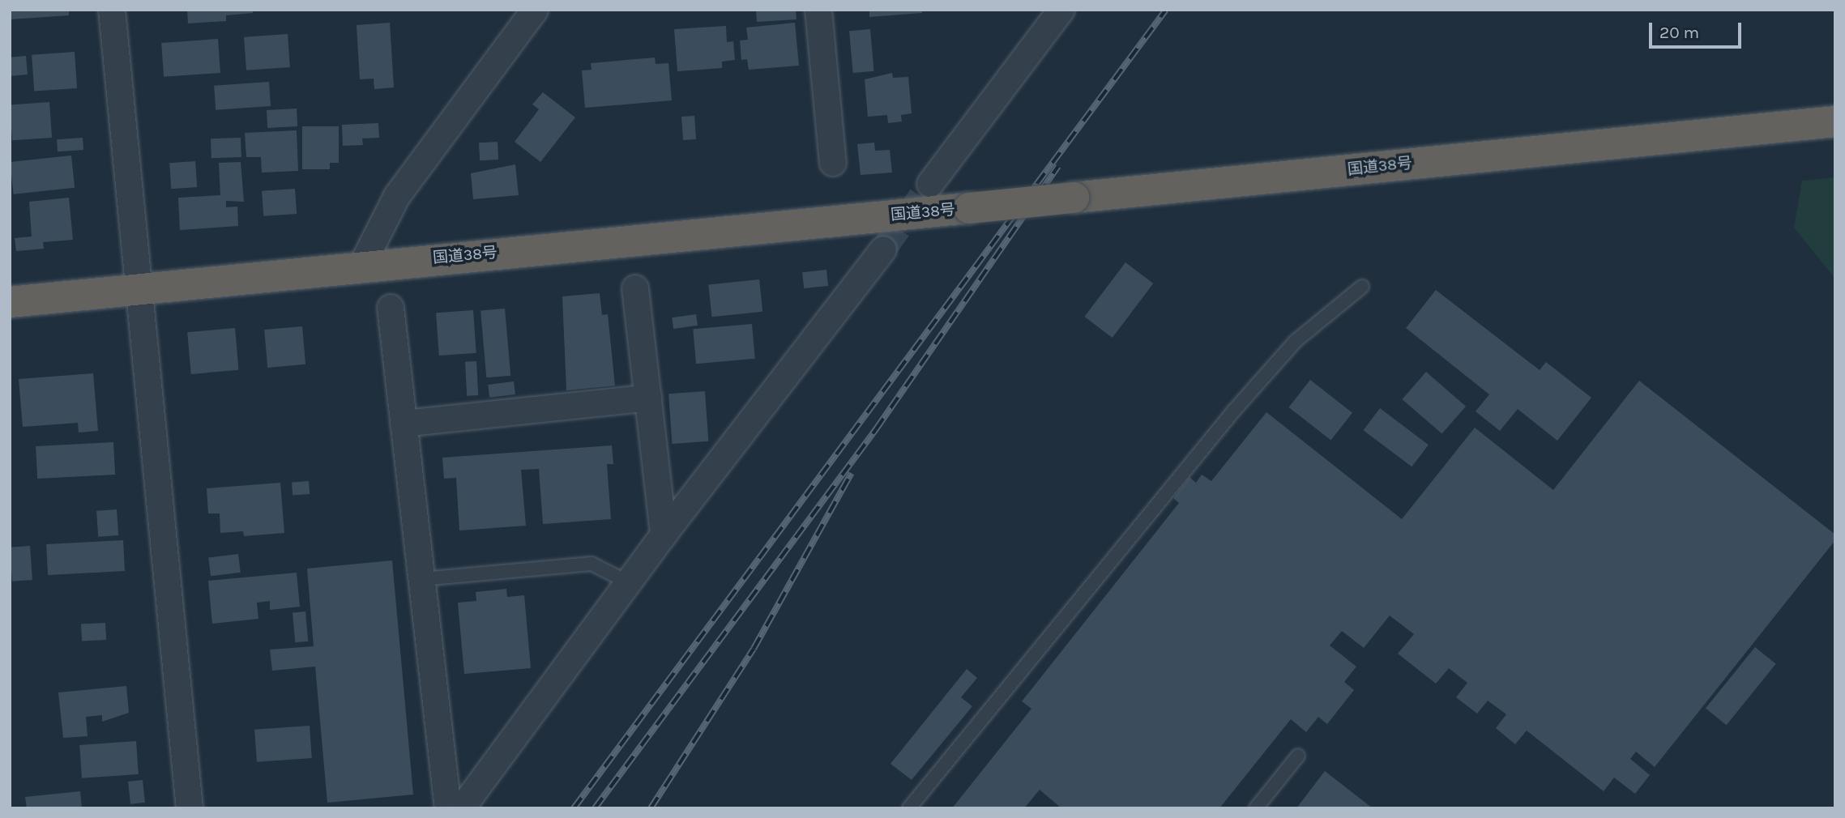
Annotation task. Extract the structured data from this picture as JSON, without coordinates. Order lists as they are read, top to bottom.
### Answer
{
  "streets": {
    "highway": ["国道38号"]
  },
  "scale_bar": "20 m"
}
